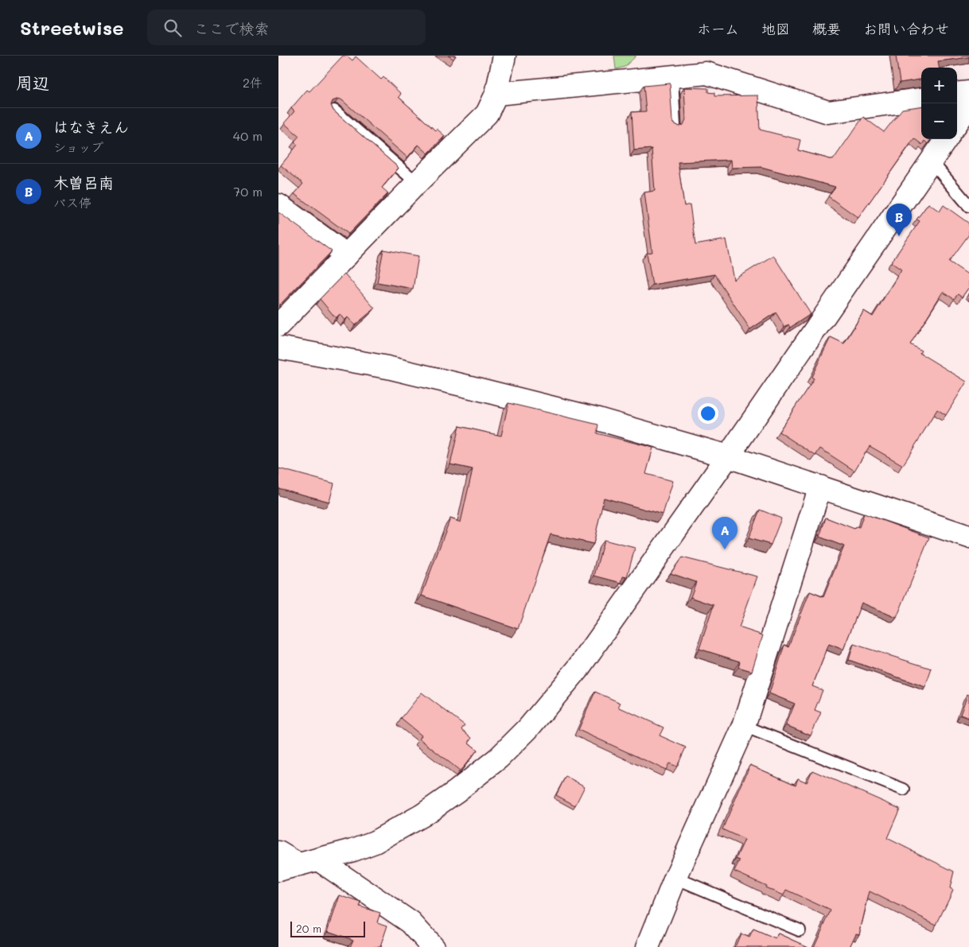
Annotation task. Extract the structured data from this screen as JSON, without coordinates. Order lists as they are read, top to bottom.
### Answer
{
  "scale_bar": "20 m",
  "page": {
    "header": "Streetwise",
    "search": "ここで検索",
    "nav": [
      "ホーム",
      "地図",
      "概要",
      "お問い合わせ"
    ],
    "heading": ["周辺", "2件"],
    "map_buttons": ["+", "−"],
    "list": [
      {
        "mark": "A",
        "name": "はなきえん",
        "note": "ショップ",
        "value": "40 m"
      },
      {
        "mark": "B",
        "name": "木曽呂南",
        "note": "バス停",
        "value": "70 m"
      }
    ],
    "pins": ["B", "A"],
    "scale": "20 m"
  }
}
